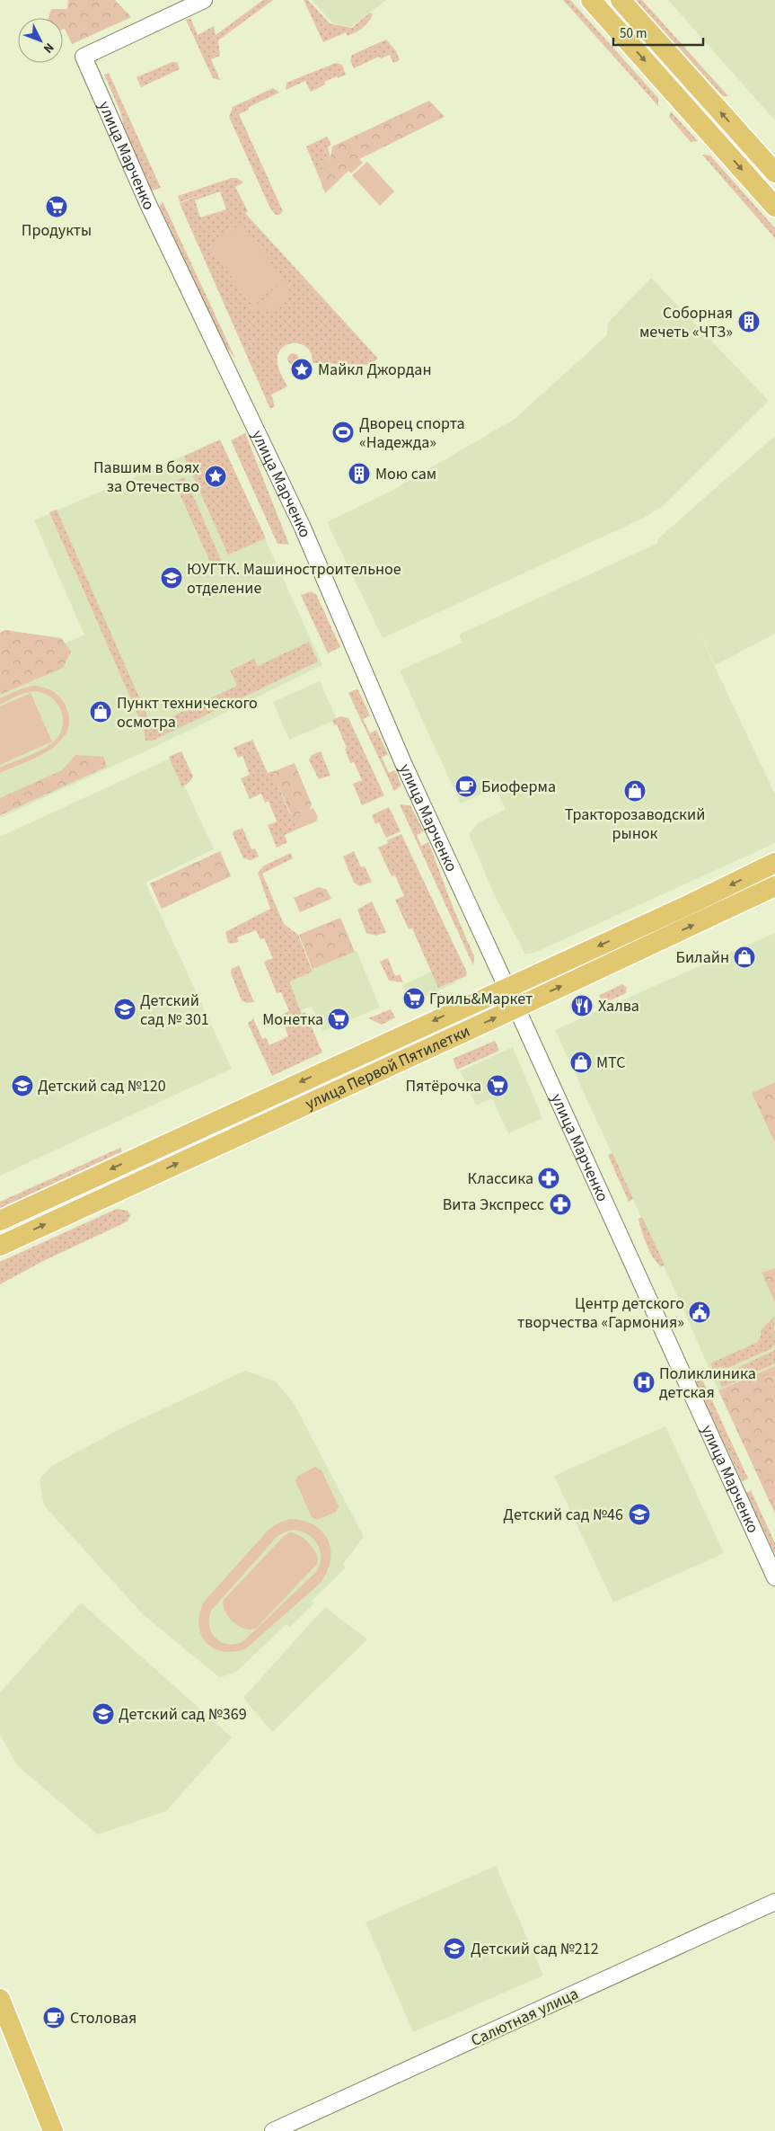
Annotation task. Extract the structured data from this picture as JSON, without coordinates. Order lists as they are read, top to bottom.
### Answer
{
  "streets": {
    "main road": ["улица Марченко", "улица Первой Пятилетки"],
    "street": ["Салютная улица"]
  },
  "crossings": [
    ["улица Марченко", "улица Первой Пятилетки"]
  ],
  "places": {
    "supermarket": [
      "Продукты",
      "Гриль&Маркет",
      "Монетка",
      "Пятёрочка"
    ],
    "building": ["Соборная мечеть «ЧТЗ»", "Мою сам"],
    "place": ["Майкл Джордан", "Павшим в боях за Отечество"],
    "sports": ["Дворец спорта «Надежда»"],
    "school or university": [
      "ЮУГТК. Машиностроительное отделение",
      "Детский сад № 301",
      "Детский сад №120",
      "Детский сад №46",
      "Детский сад №369",
      "Детский сад №212"
    ],
    "shop": [
      "Пункт технического осмотра",
      "Тракторозаводский рынок",
      "Билайн",
      "МТС"
    ],
    "cafe": ["Биоферма", "Столовая"],
    "restaurant": ["Халва"],
    "pharmacy": ["Классика", "Вита Экспресс"],
    "public building": ["Центр детского творчества «Гармония»"],
    "hospital": ["Поликлиника детская"]
  },
  "scale_bar": "50 m",
  "north": "bottom right"
}
